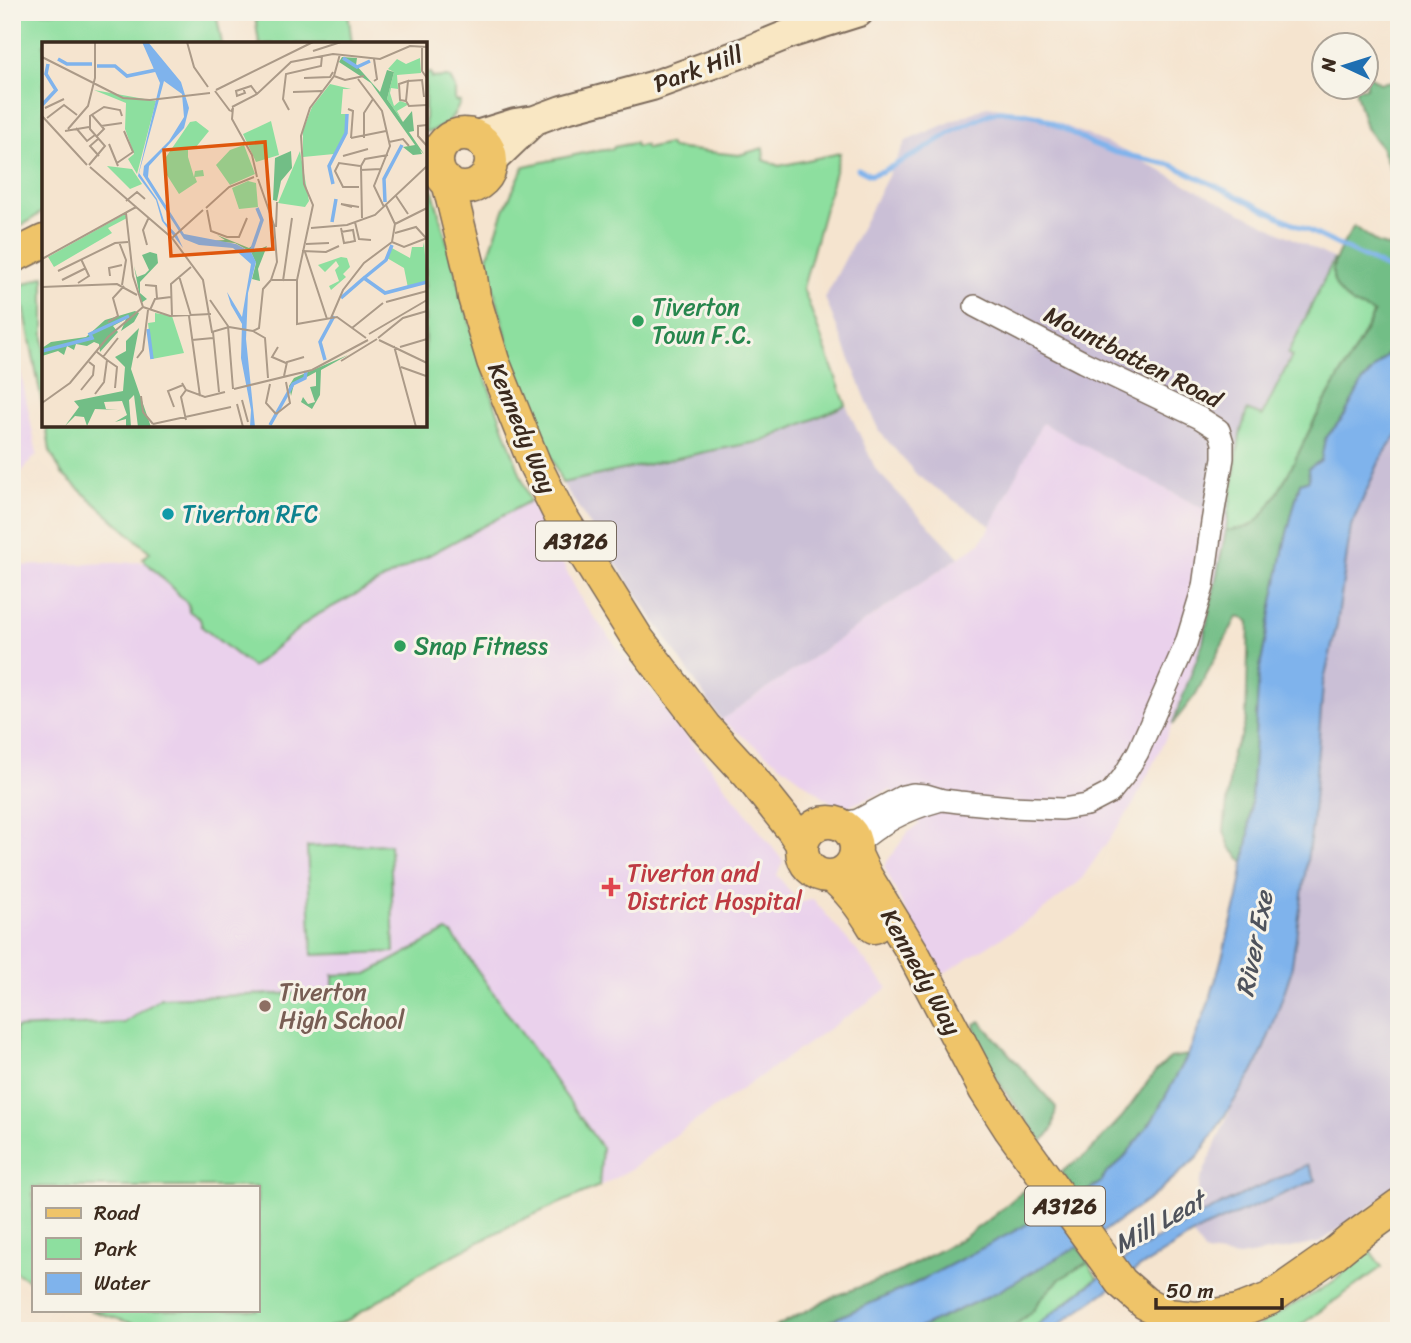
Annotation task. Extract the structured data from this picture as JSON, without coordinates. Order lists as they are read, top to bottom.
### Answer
{
  "streets": {
    "main road": ["Kennedy Way", "A3126"],
    "street": ["Park Hill", "Mountbatten Road"]
  },
  "crossings": [
    ["Park Hill", "Kennedy Way"],
    ["Mountbatten Road", "Kennedy Way"],
    ["Mountbatten Road", "A3126"],
    ["Kennedy Way", "A3126"]
  ],
  "water": ["River Exe", "Mill Leat"],
  "places": {
    "other": [
      "Tiverton Town F.C.",
      "Tiverton RFC",
      "Snap Fitness",
      "Tiverton High School"
    ],
    "health": ["Tiverton and District Hospital"]
  },
  "legend": ["Road", "Park", "Water"],
  "scale_bar": "50 m",
  "north": "left"
}
